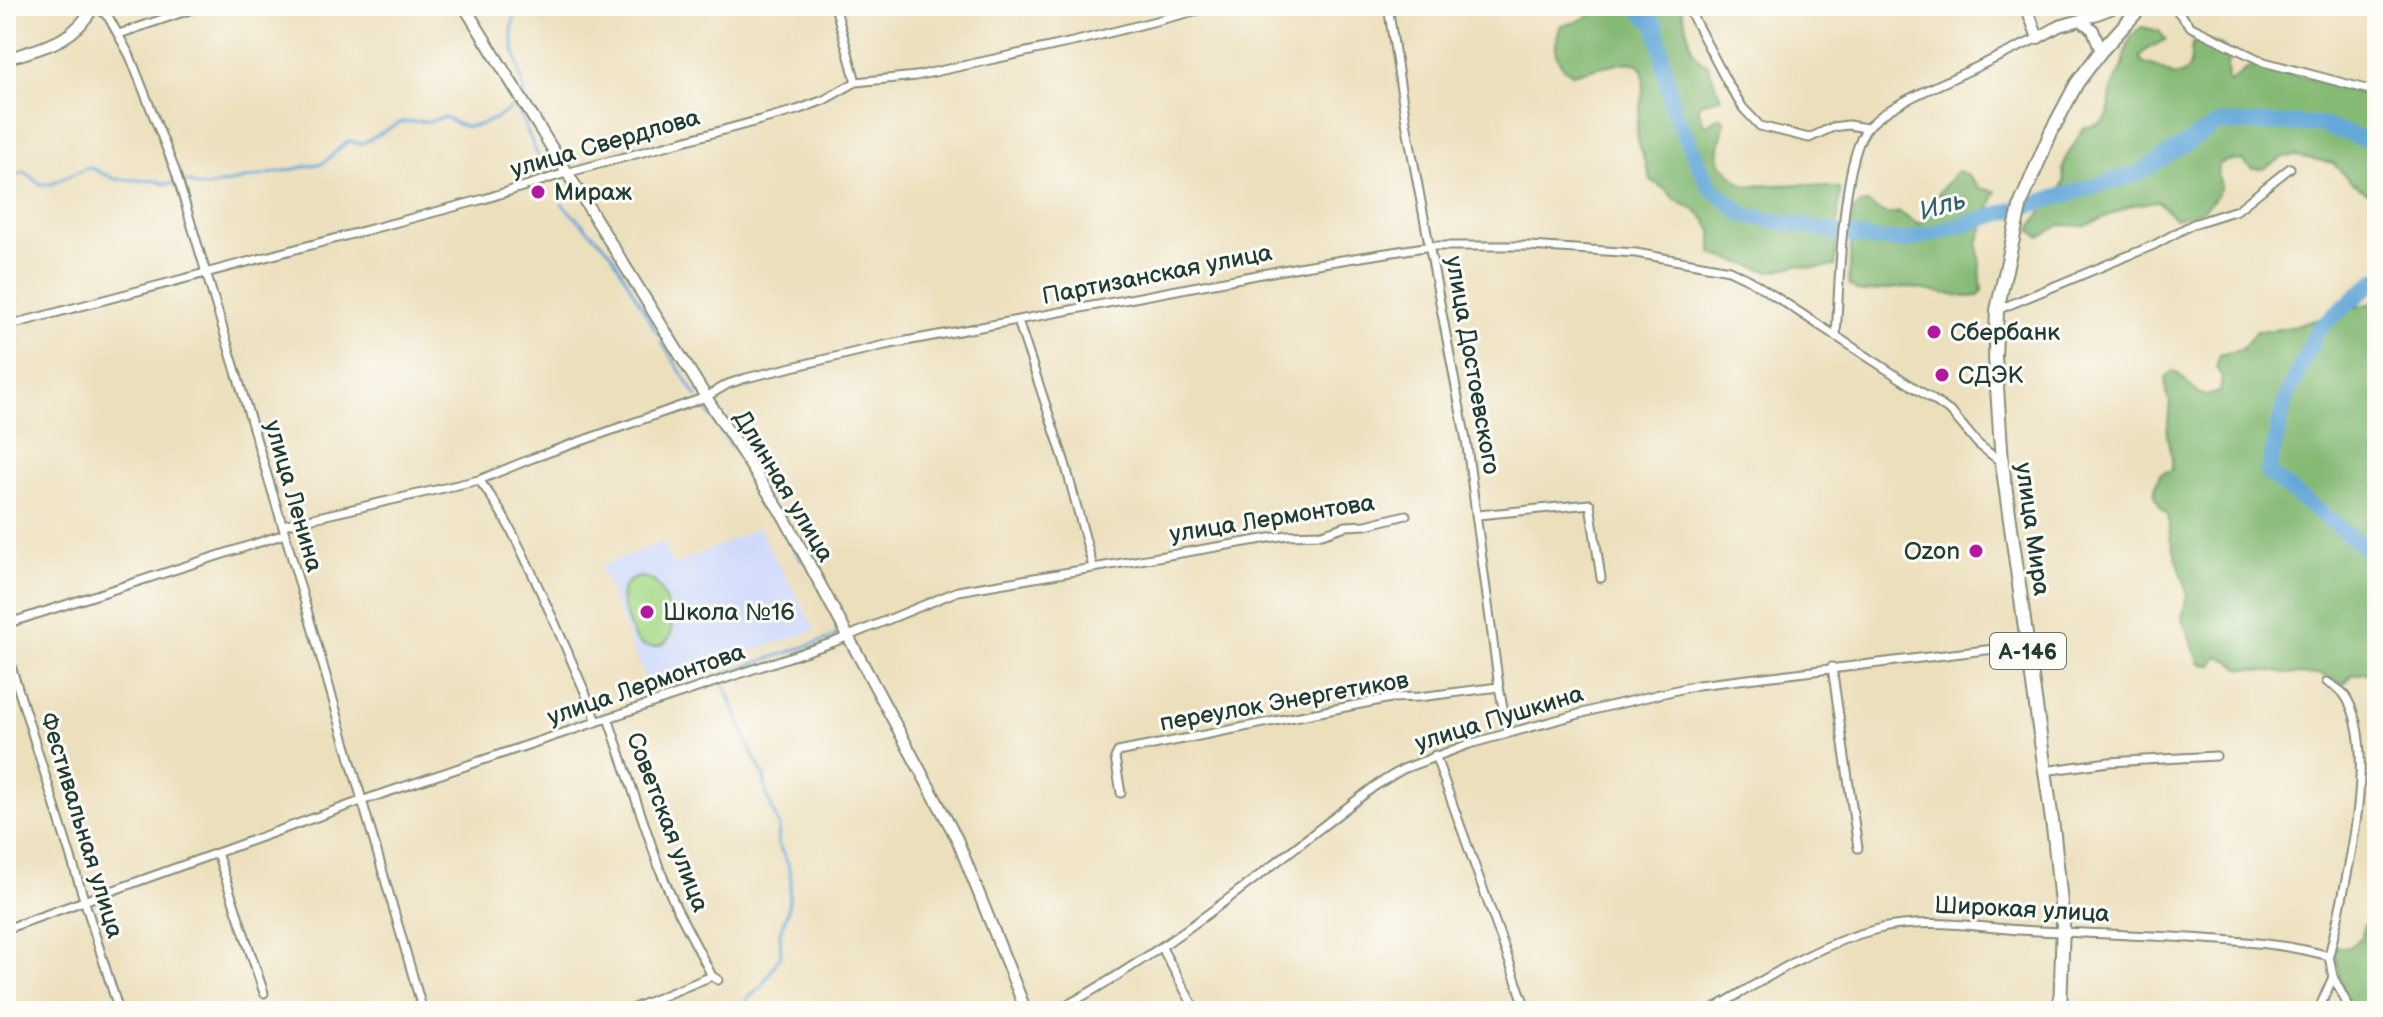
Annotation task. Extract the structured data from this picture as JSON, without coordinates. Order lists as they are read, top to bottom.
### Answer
{
  "streets": {
    "highway": ["улица Мира", "А-146"],
    "main road": ["Длинная улица"],
    "street": [
      "улица Свердлова",
      "Партизанская улица",
      "улица Достоевского",
      "улица Ленина",
      "улица Лермонтова",
      "переулок Энергетиков",
      "улица Пушкина",
      "Советская улица",
      "Фестивальная улица",
      "Широкая улица"
    ]
  },
  "crossings": [
    ["улица Свердлова", "Длинная улица"],
    ["улица Свердлова", "улица Ленина"],
    ["Партизанская улица", "улица Достоевского"],
    ["Партизанская улица", "Длинная улица"],
    ["Партизанская улица", "улица Ленина"],
    ["Партизанская улица", "улица Мира"],
    ["Партизанская улица", "Советская улица"],
    ["улица Достоевского", "переулок Энергетиков"],
    ["улица Достоевского", "улица Пушкина"],
    ["Длинная улица", "улица Лермонтова"],
    ["улица Ленина", "улица Лермонтова"],
    ["улица Лермонтова", "Советская улица"],
    ["улица Лермонтова", "Фестивальная улица"],
    ["улица Мира", "А-146"],
    ["улица Мира", "улица Пушкина"],
    ["улица Мира", "Широкая улица"]
  ],
  "water": ["Иль"],
  "places": [
    "Мираж",
    "Сбербанк",
    "СДЭК",
    "Ozon",
    "Школа №16"
  ]
}
